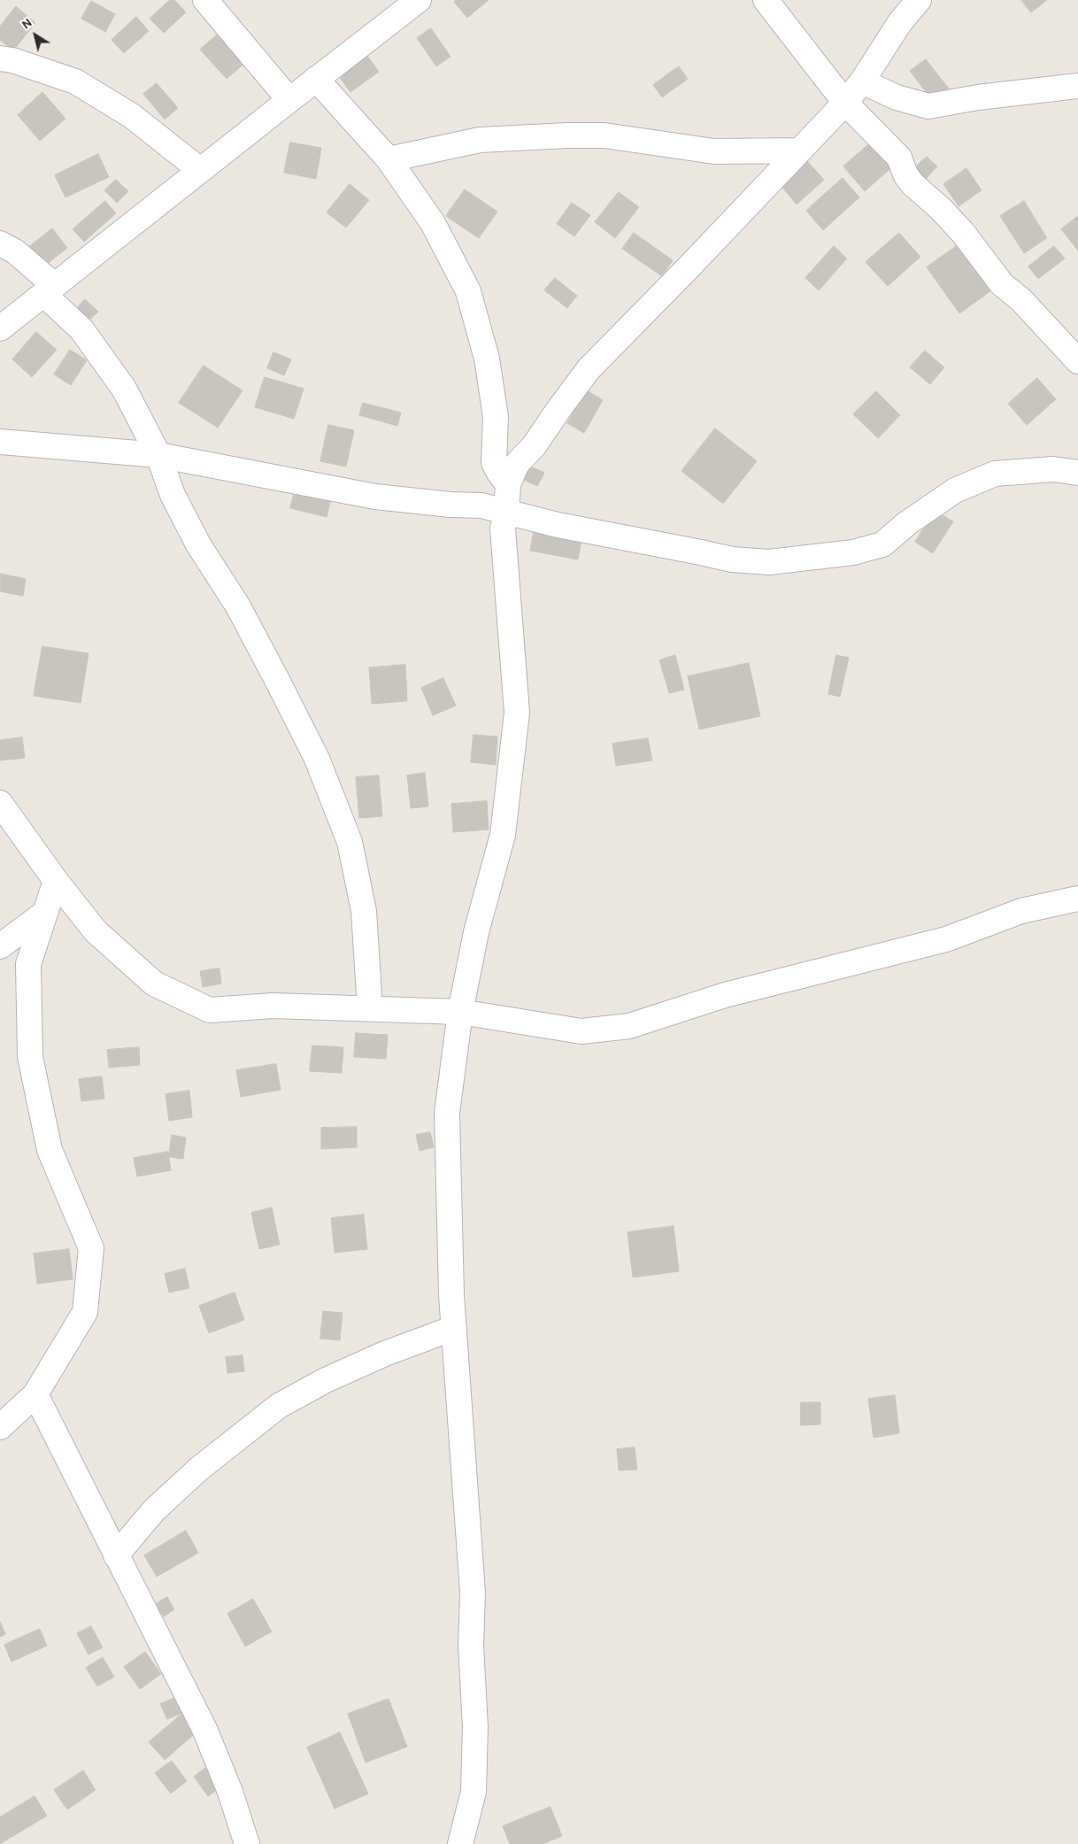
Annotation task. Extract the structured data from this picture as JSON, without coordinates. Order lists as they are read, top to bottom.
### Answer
{
  "north": "top left"
}
